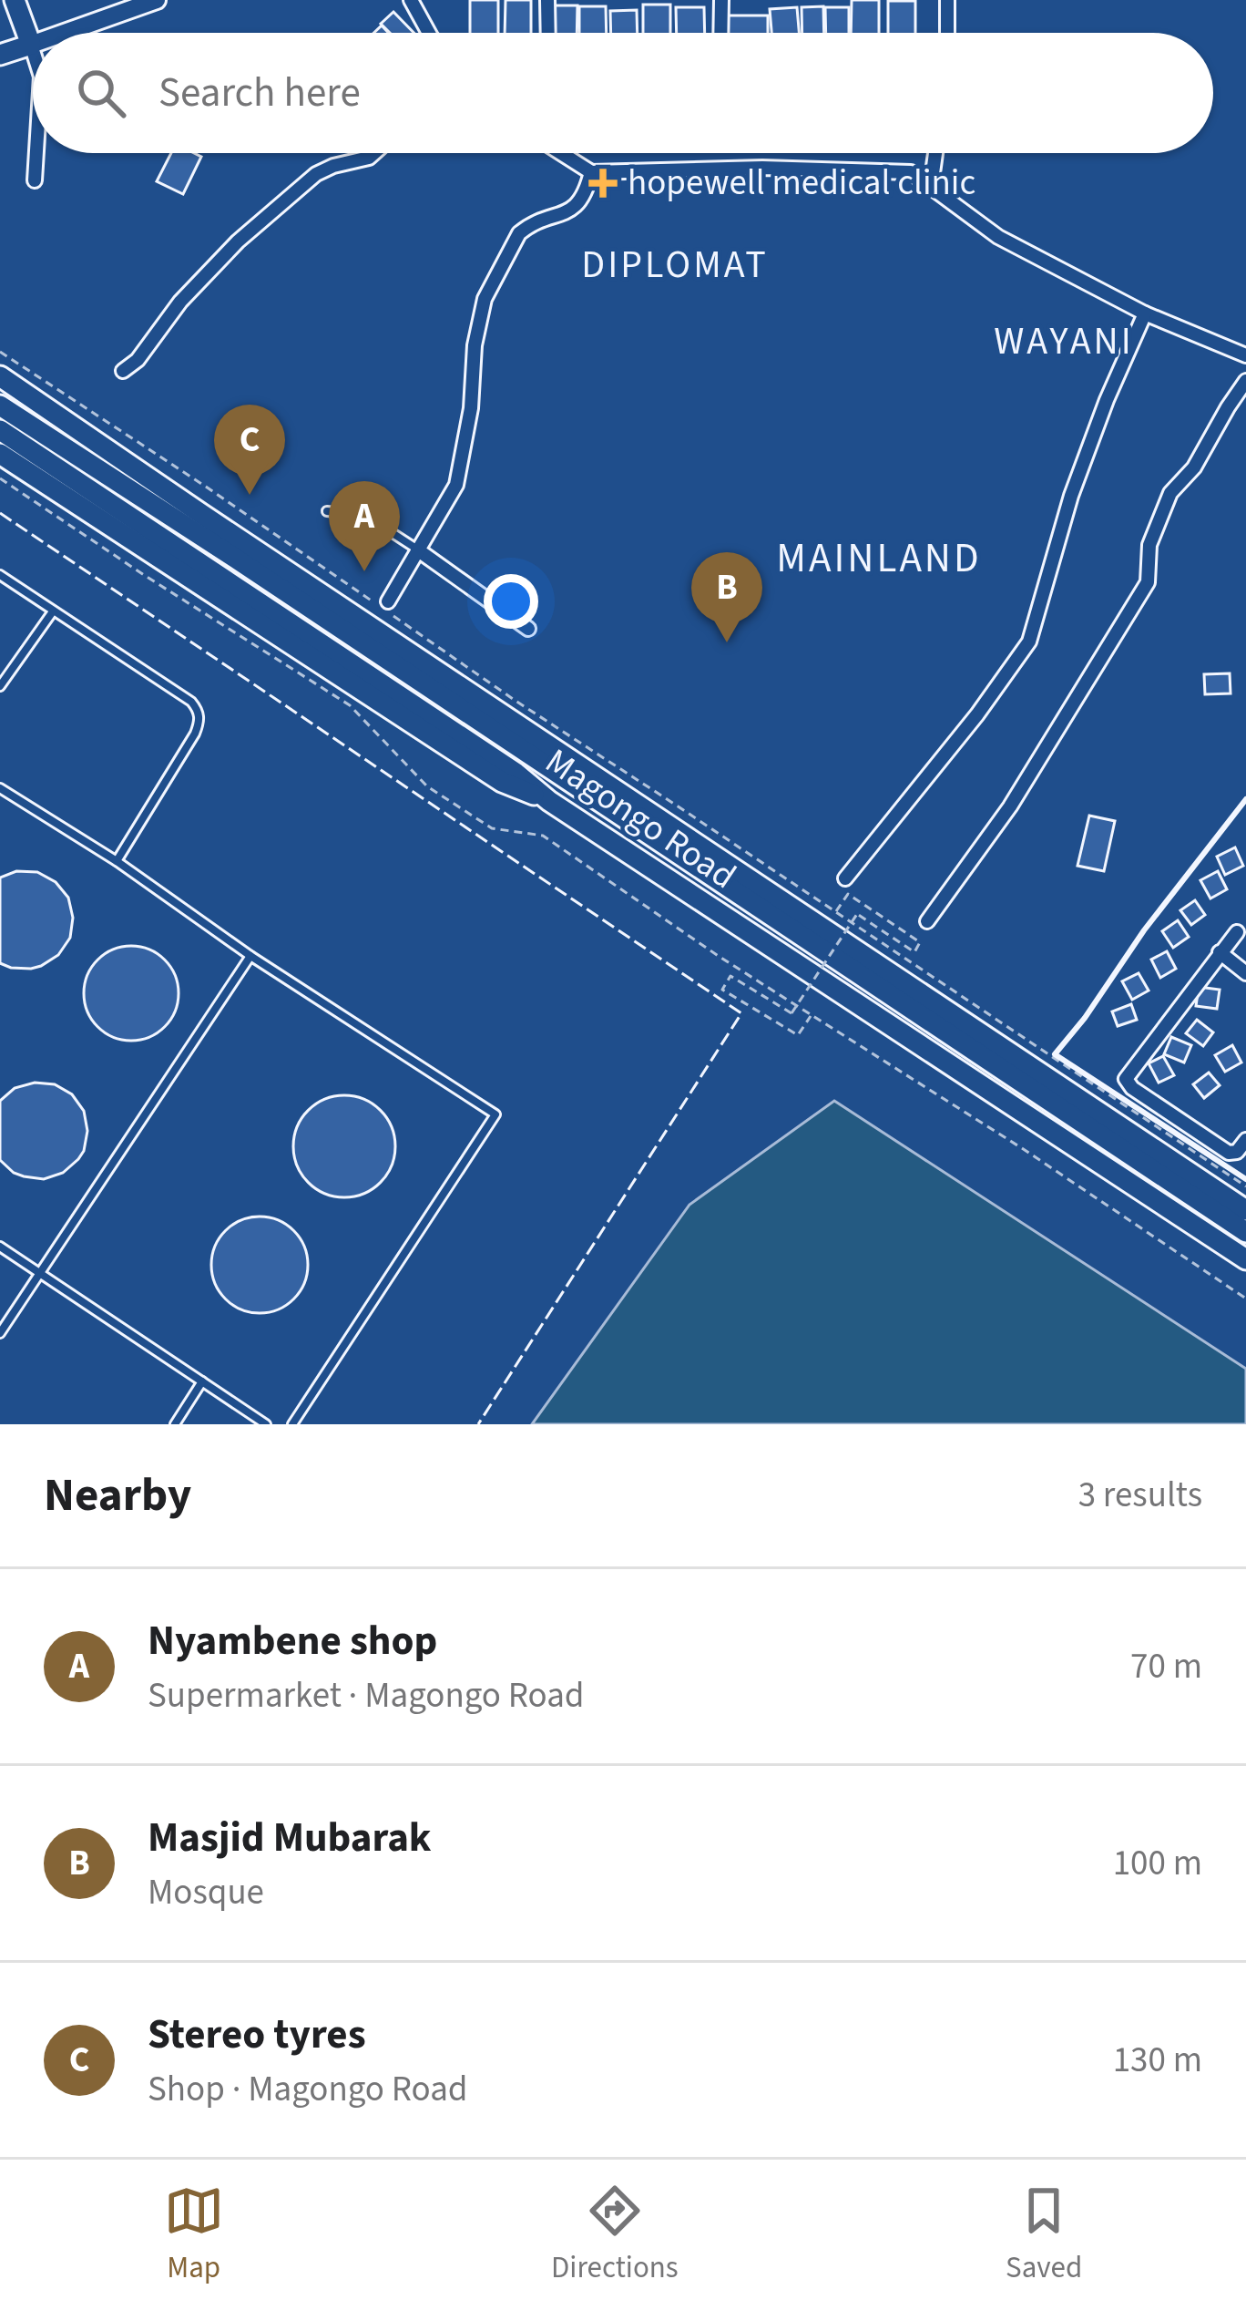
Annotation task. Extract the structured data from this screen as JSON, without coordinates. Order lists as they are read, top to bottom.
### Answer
{
  "streets": {
    "main road": ["Magongo Road"]
  },
  "districts": ["DIPLOMAT", "WAYANI", "MAINLAND"],
  "places": {
    "health": ["hopewell medical clinic"]
  },
  "page": {
    "search": "Search here",
    "pins": ["C", "A", "B"],
    "heading": ["Nearby", "3 results"],
    "list": [
      {
        "mark": "A",
        "name": "Nyambene shop",
        "note": "Supermarket · Magongo Road",
        "value": "70 m"
      },
      {
        "mark": "B",
        "name": "Masjid Mubarak",
        "note": "Mosque",
        "value": "100 m"
      },
      {
        "mark": "C",
        "name": "Stereo tyres",
        "note": "Shop · Magongo Road",
        "value": "130 m"
      }
    ],
    "nav": ["Map", "Directions", "Saved"]
  }
}
